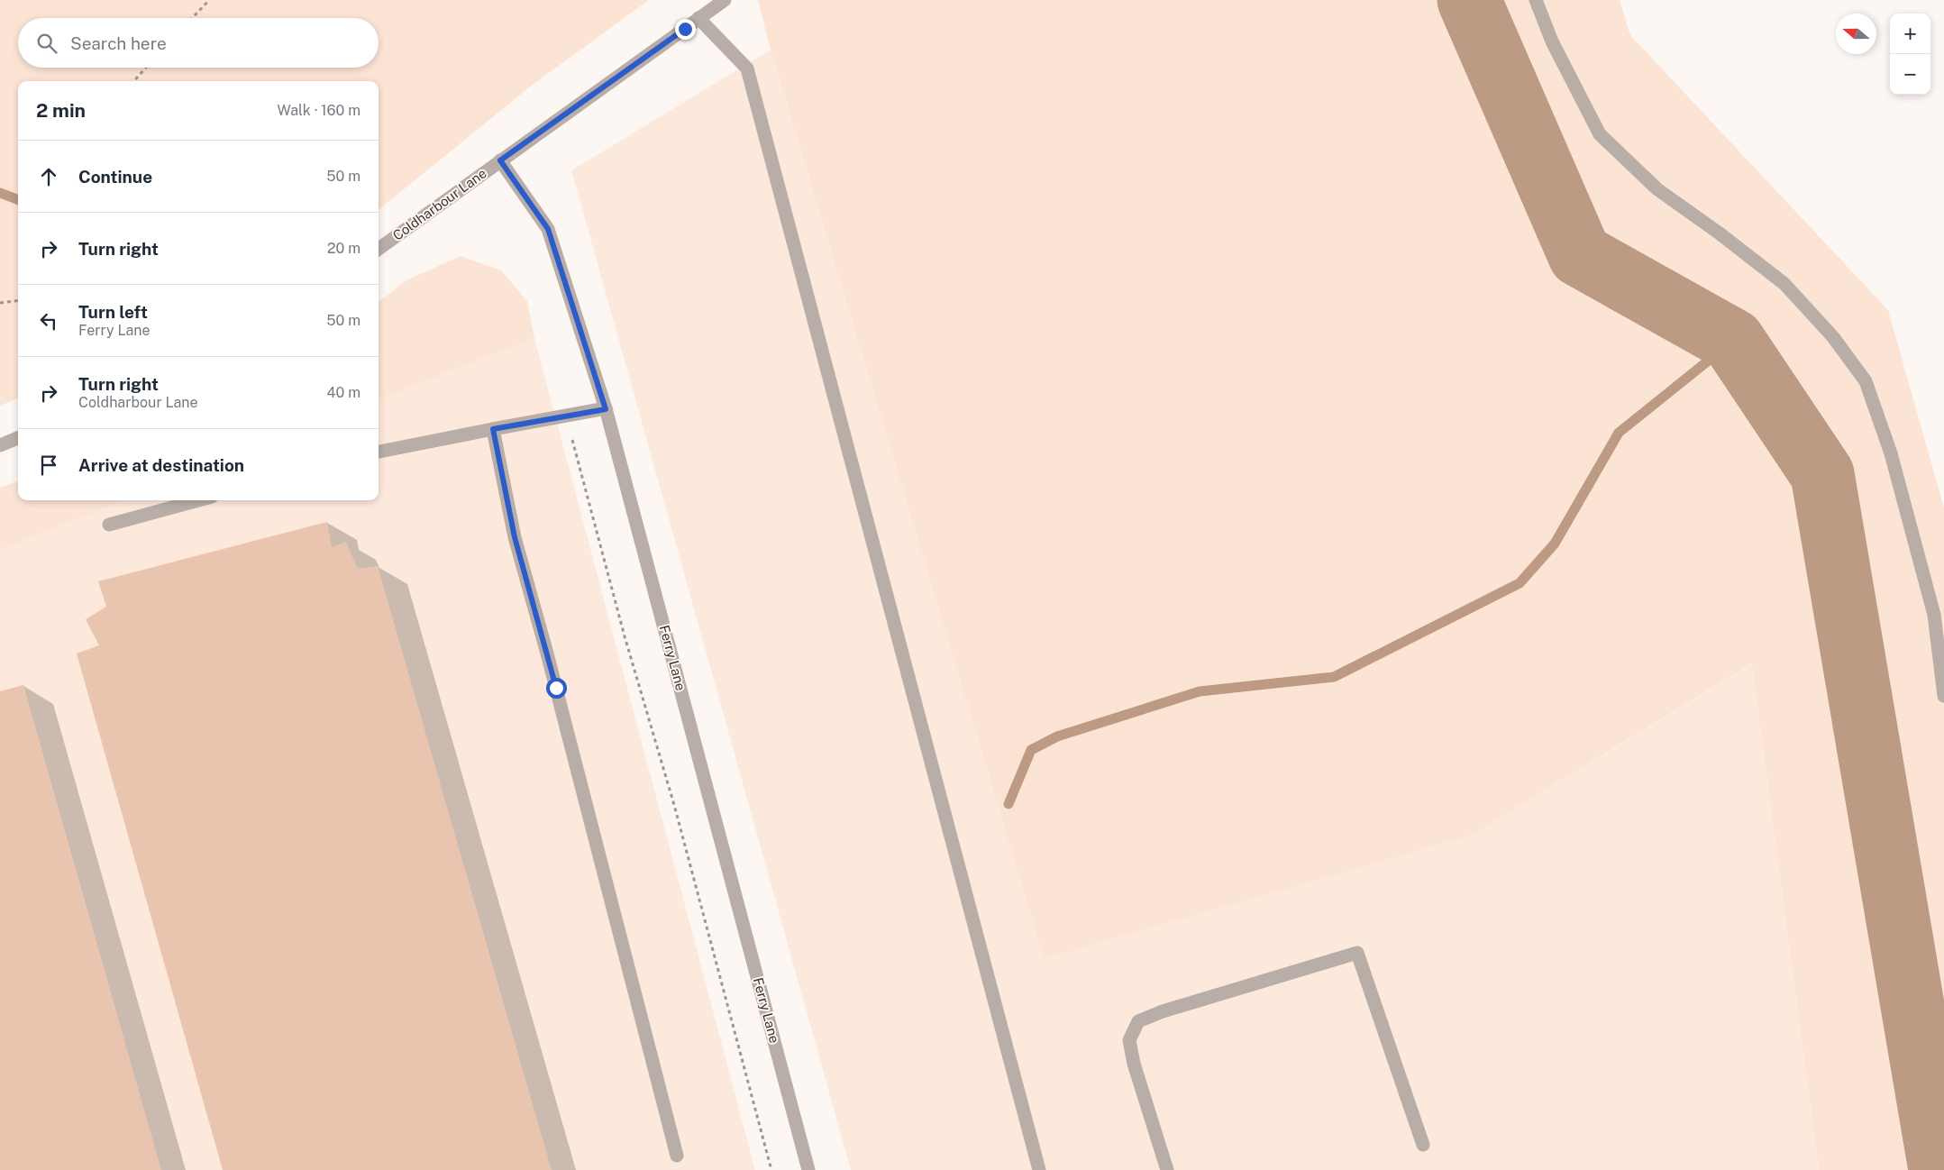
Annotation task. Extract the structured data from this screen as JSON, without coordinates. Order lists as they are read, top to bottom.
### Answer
{
  "streets": {
    "street": ["Coldharbour Lane", "Ferry Lane"]
  },
  "crossings": [
    ["Coldharbour Lane", "Ferry Lane"]
  ],
  "north": "left",
  "page": {
    "map_buttons": ["+", "−"],
    "search": "Search here",
    "heading": ["2 min", "Walk · 160 m"],
    "list": [
      ["Continue", "50 m"],
      ["Turn right", "20 m"],
      ["Turn left", "Ferry Lane", "50 m"],
      ["Turn right", "Coldharbour Lane", "40 m"],
      "Arrive at destination"
    ]
  }
}
